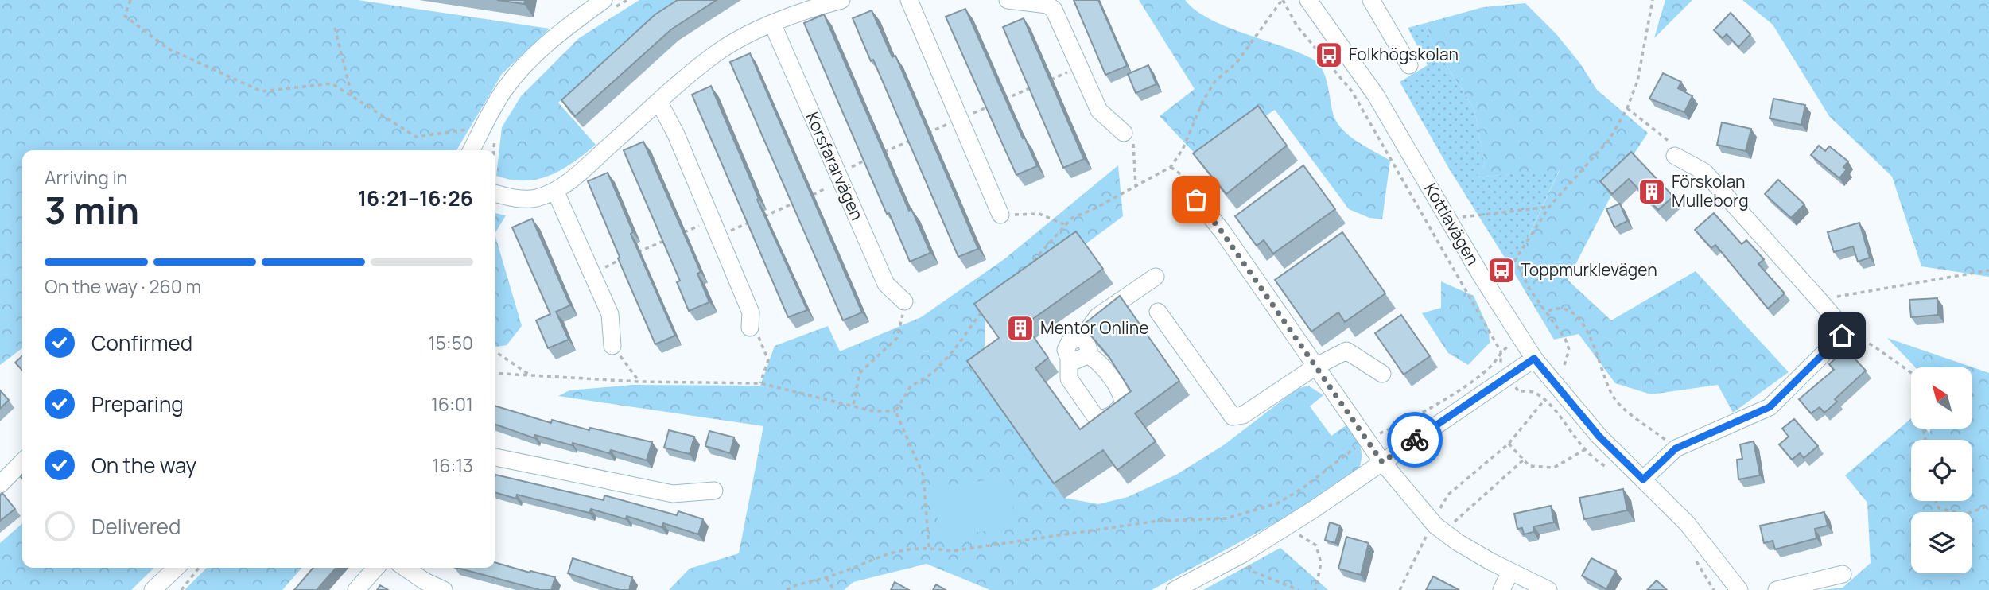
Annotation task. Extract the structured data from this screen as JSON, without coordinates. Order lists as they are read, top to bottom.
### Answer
{
  "streets": {
    "street": ["Korsfararvägen", "Kottlavägen"]
  },
  "places": {
    "bus stop": ["Folkhögskolan", "Toppmurklevägen"],
    "building": ["Förskolan Mulleborg", "Mentor Online"]
  },
  "north": "top left",
  "page": {
    "heading": ["3 min", "Arriving in", "16:21–16:26"],
    "bar": "On the way · 260 m",
    "list": [
      ["Confirmed", "15:50"],
      ["Preparing", "16:01"],
      ["On the way", "16:13"],
      "Delivered"
    ]
  }
}
